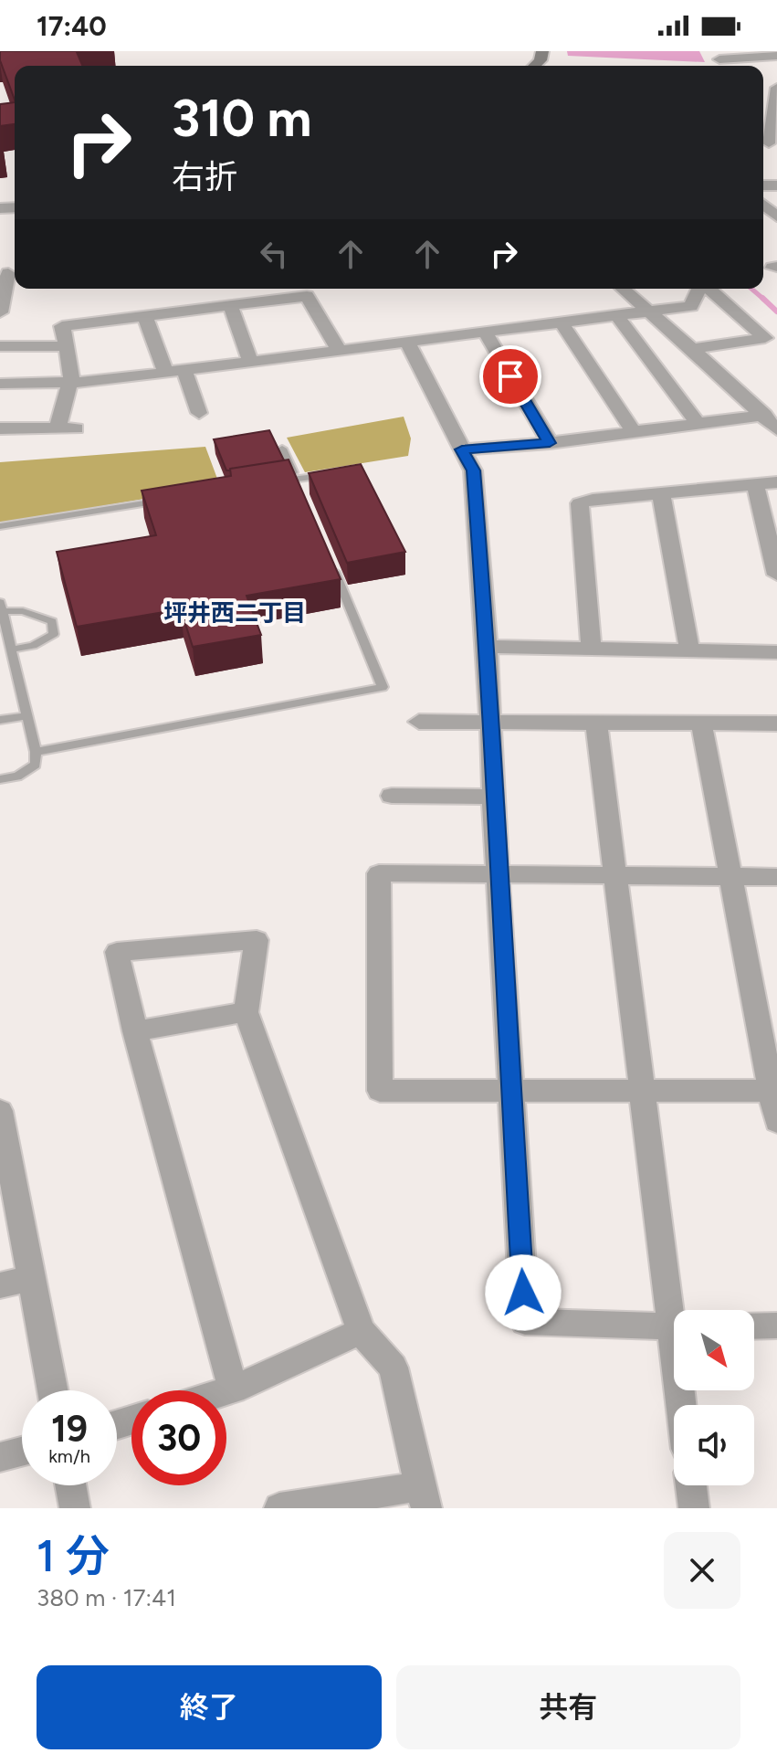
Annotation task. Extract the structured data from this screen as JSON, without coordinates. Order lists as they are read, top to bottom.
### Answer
{
  "districts": ["坪井西二丁目"],
  "north": "bottom right",
  "page": {
    "status": "17:40",
    "turn": ["310 m", "右折"],
    "speed": "19 km/h",
    "limit": "30",
    "heading": ["1 分", "380 m · 17:41"],
    "buttons": ["終了", "共有"]
  }
}
